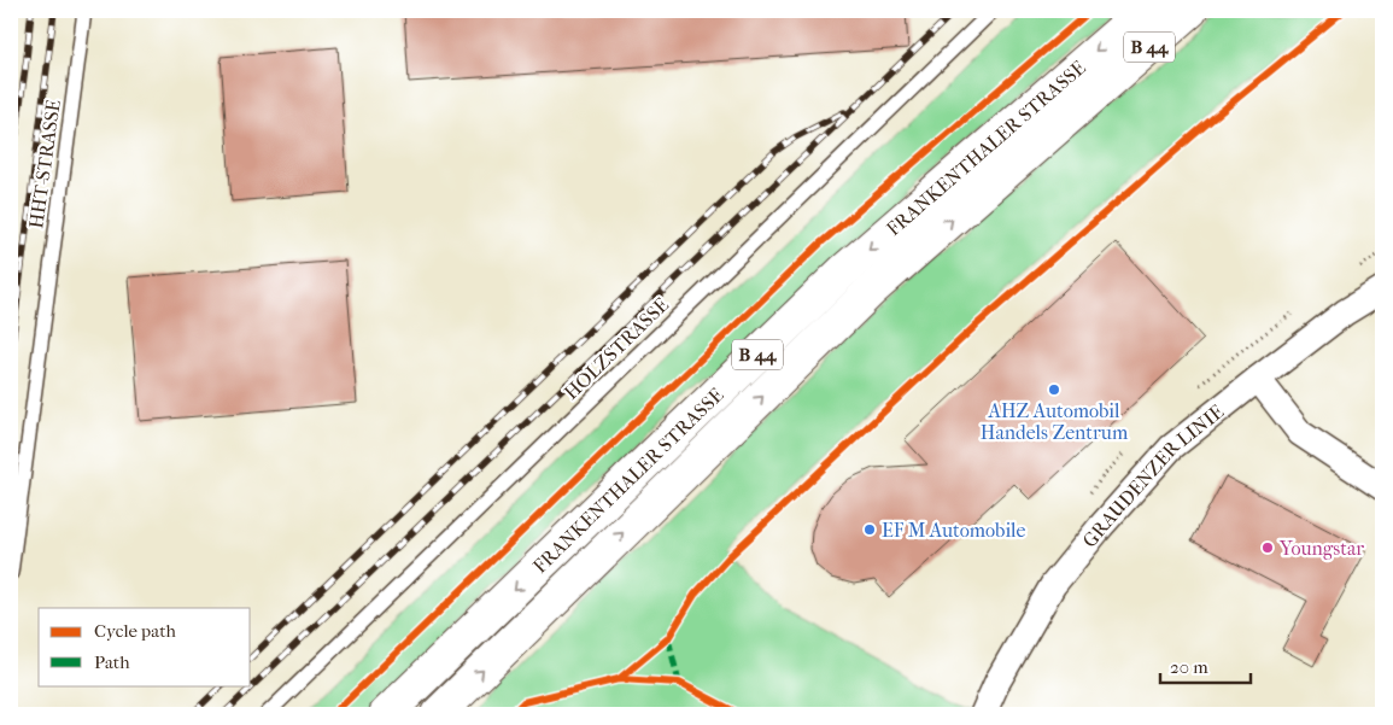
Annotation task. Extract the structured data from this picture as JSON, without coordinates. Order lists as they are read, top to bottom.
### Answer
{
  "streets": {
    "main road": ["B 44", "FRANKENTHALER STRASSE"],
    "street": ["GRAUDENZER LINIE"],
    "lane": ["HHT-STRASSE", "HOLZSTRASSE"]
  },
  "places": ["AHZ Automobil Handels Zentrum", "EF M Automobile", "Youngstar"],
  "legend": ["Cycle path", "Path"],
  "scale_bar": "20 m"
}
